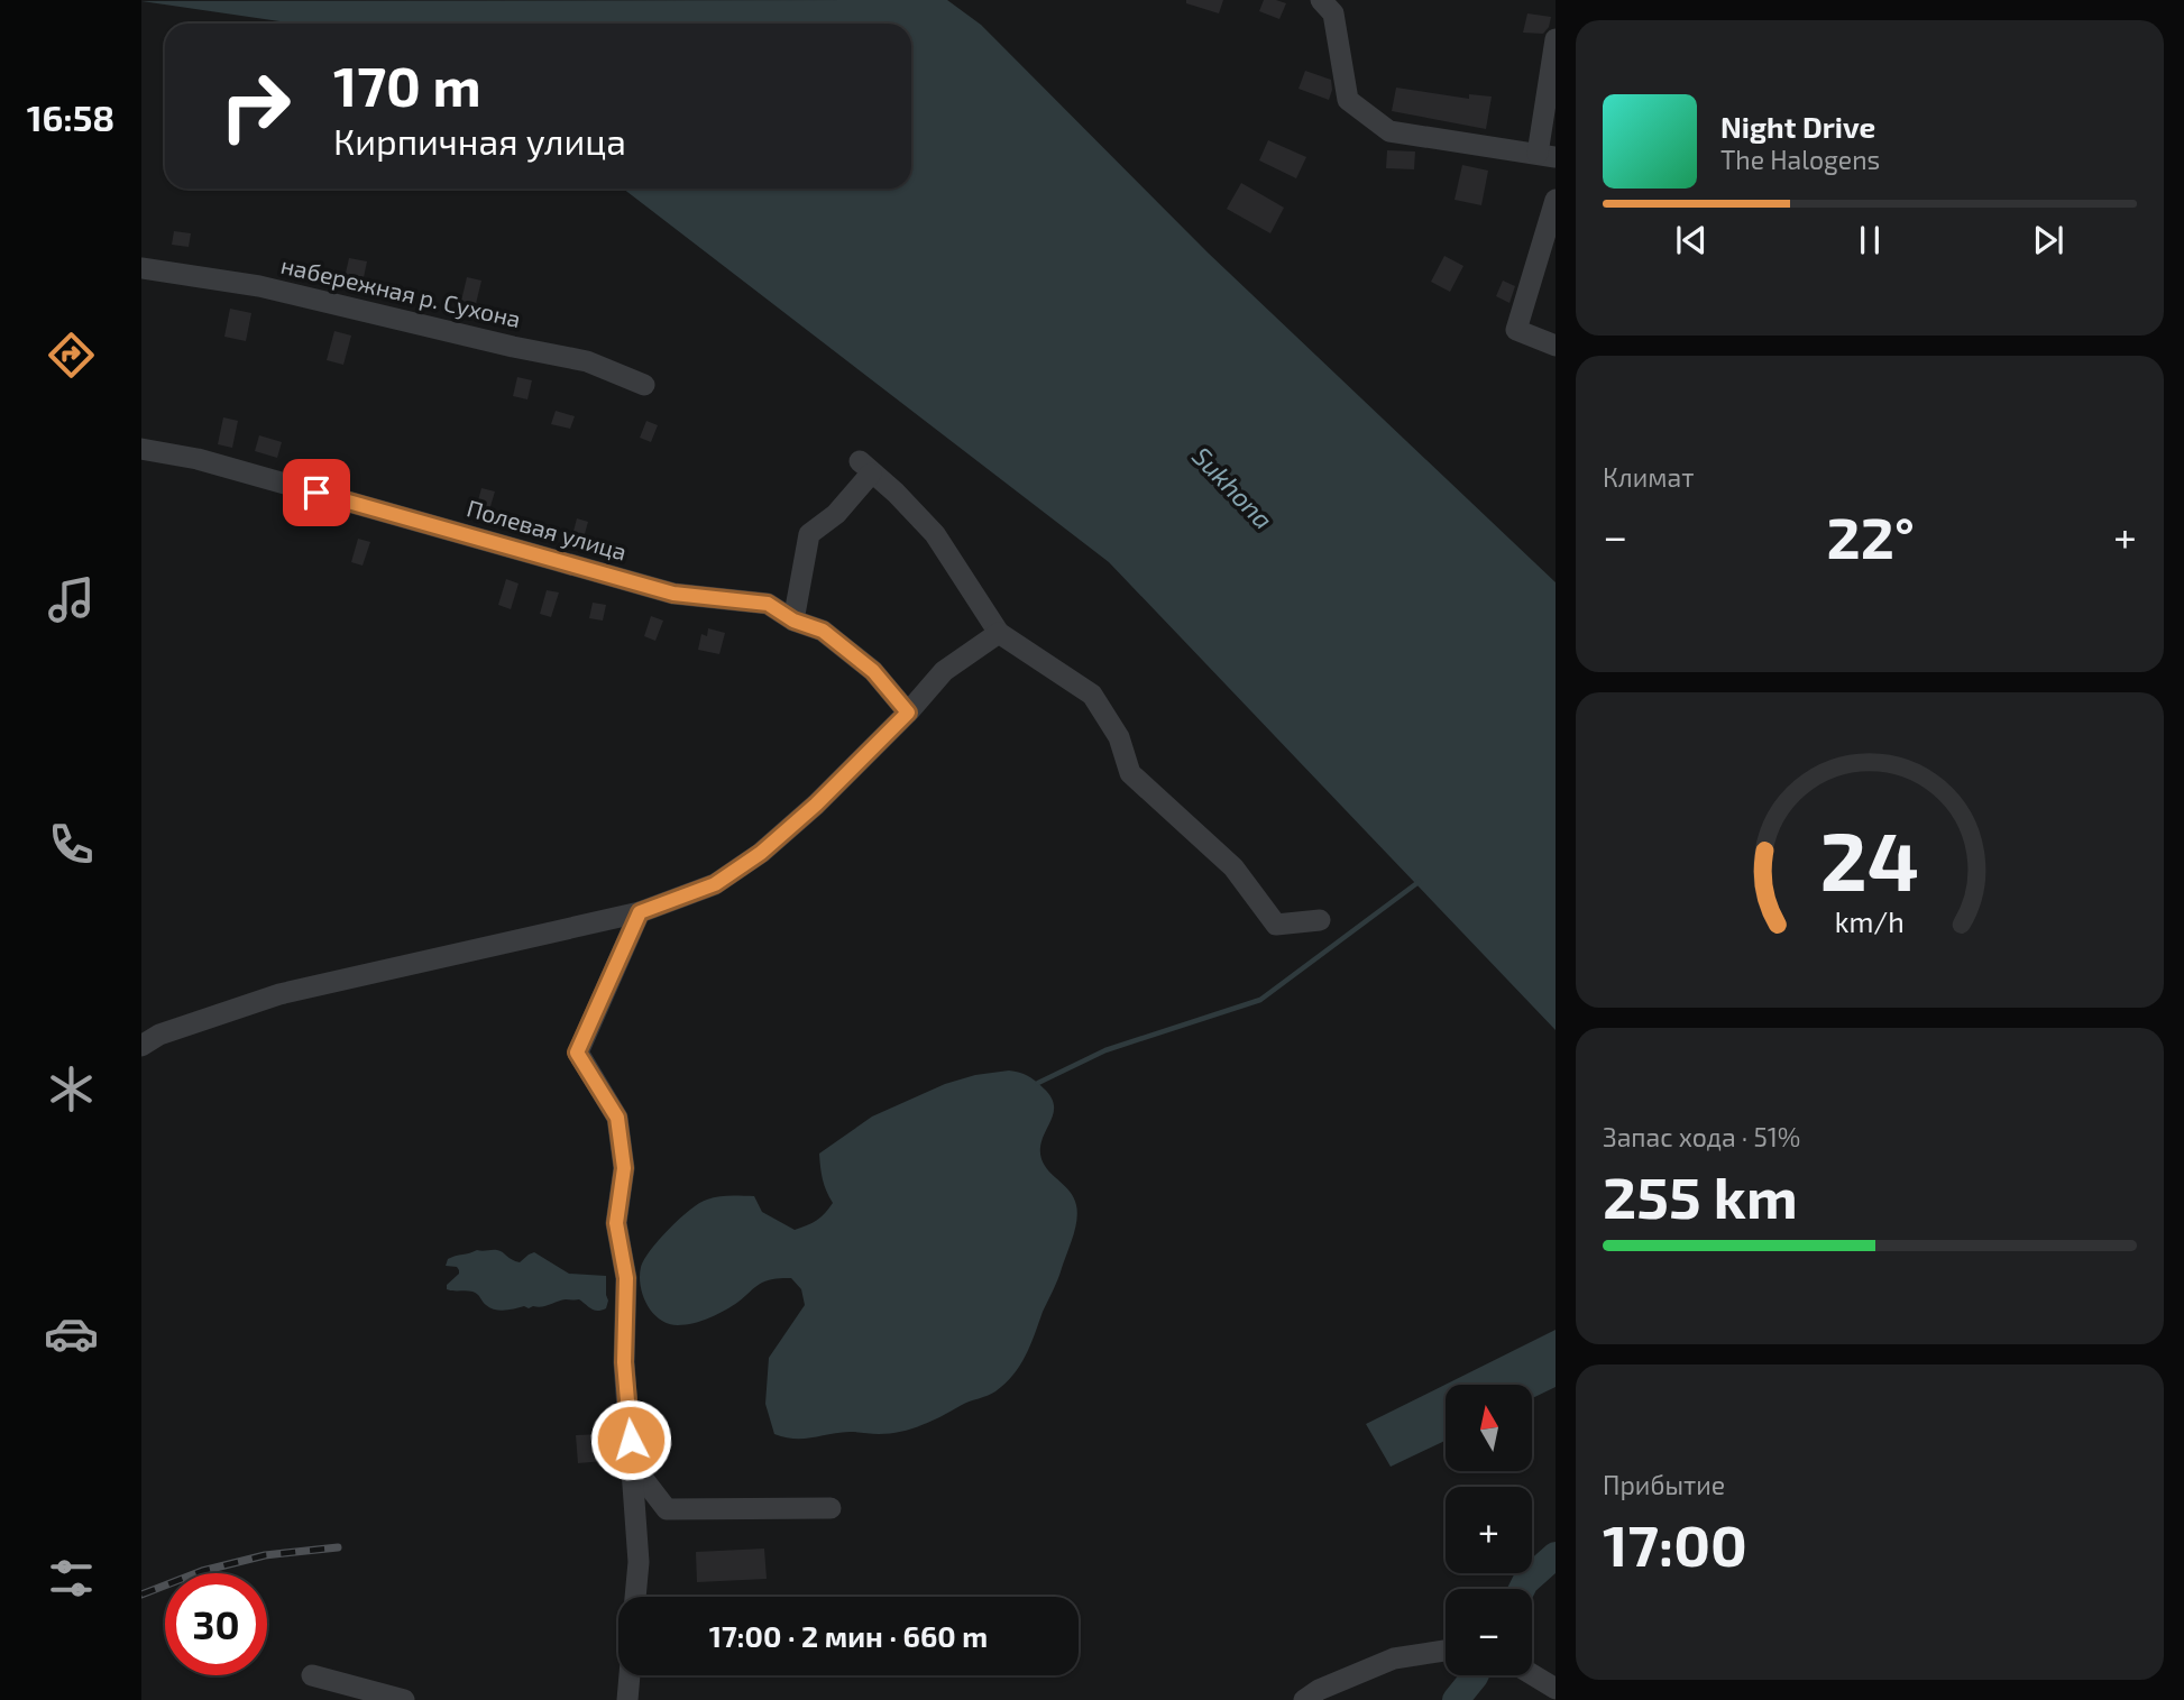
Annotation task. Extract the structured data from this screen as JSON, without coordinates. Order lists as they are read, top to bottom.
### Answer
{
  "streets": {
    "street": ["набережная р. Сухона", "Полевая улица"]
  },
  "water": ["Sukhona"],
  "north": "top",
  "page": {
    "tabs": "16:58",
    "turn": ["170 m", "Кирпичная улица"],
    "song": ["Night Drive", "The Halogens"],
    "tile": [
      "Климат",
      ["Запас хода · 51%", "255 km"],
      ["Прибытие", "17:00"]
    ],
    "heat": ["−", "22°", "+"],
    "map_buttons": ["+", "−"],
    "limit": "30",
    "trip": "17:00 · 2 мин · 660 m",
    "gauge": ["24", "km/h"]
  }
}
